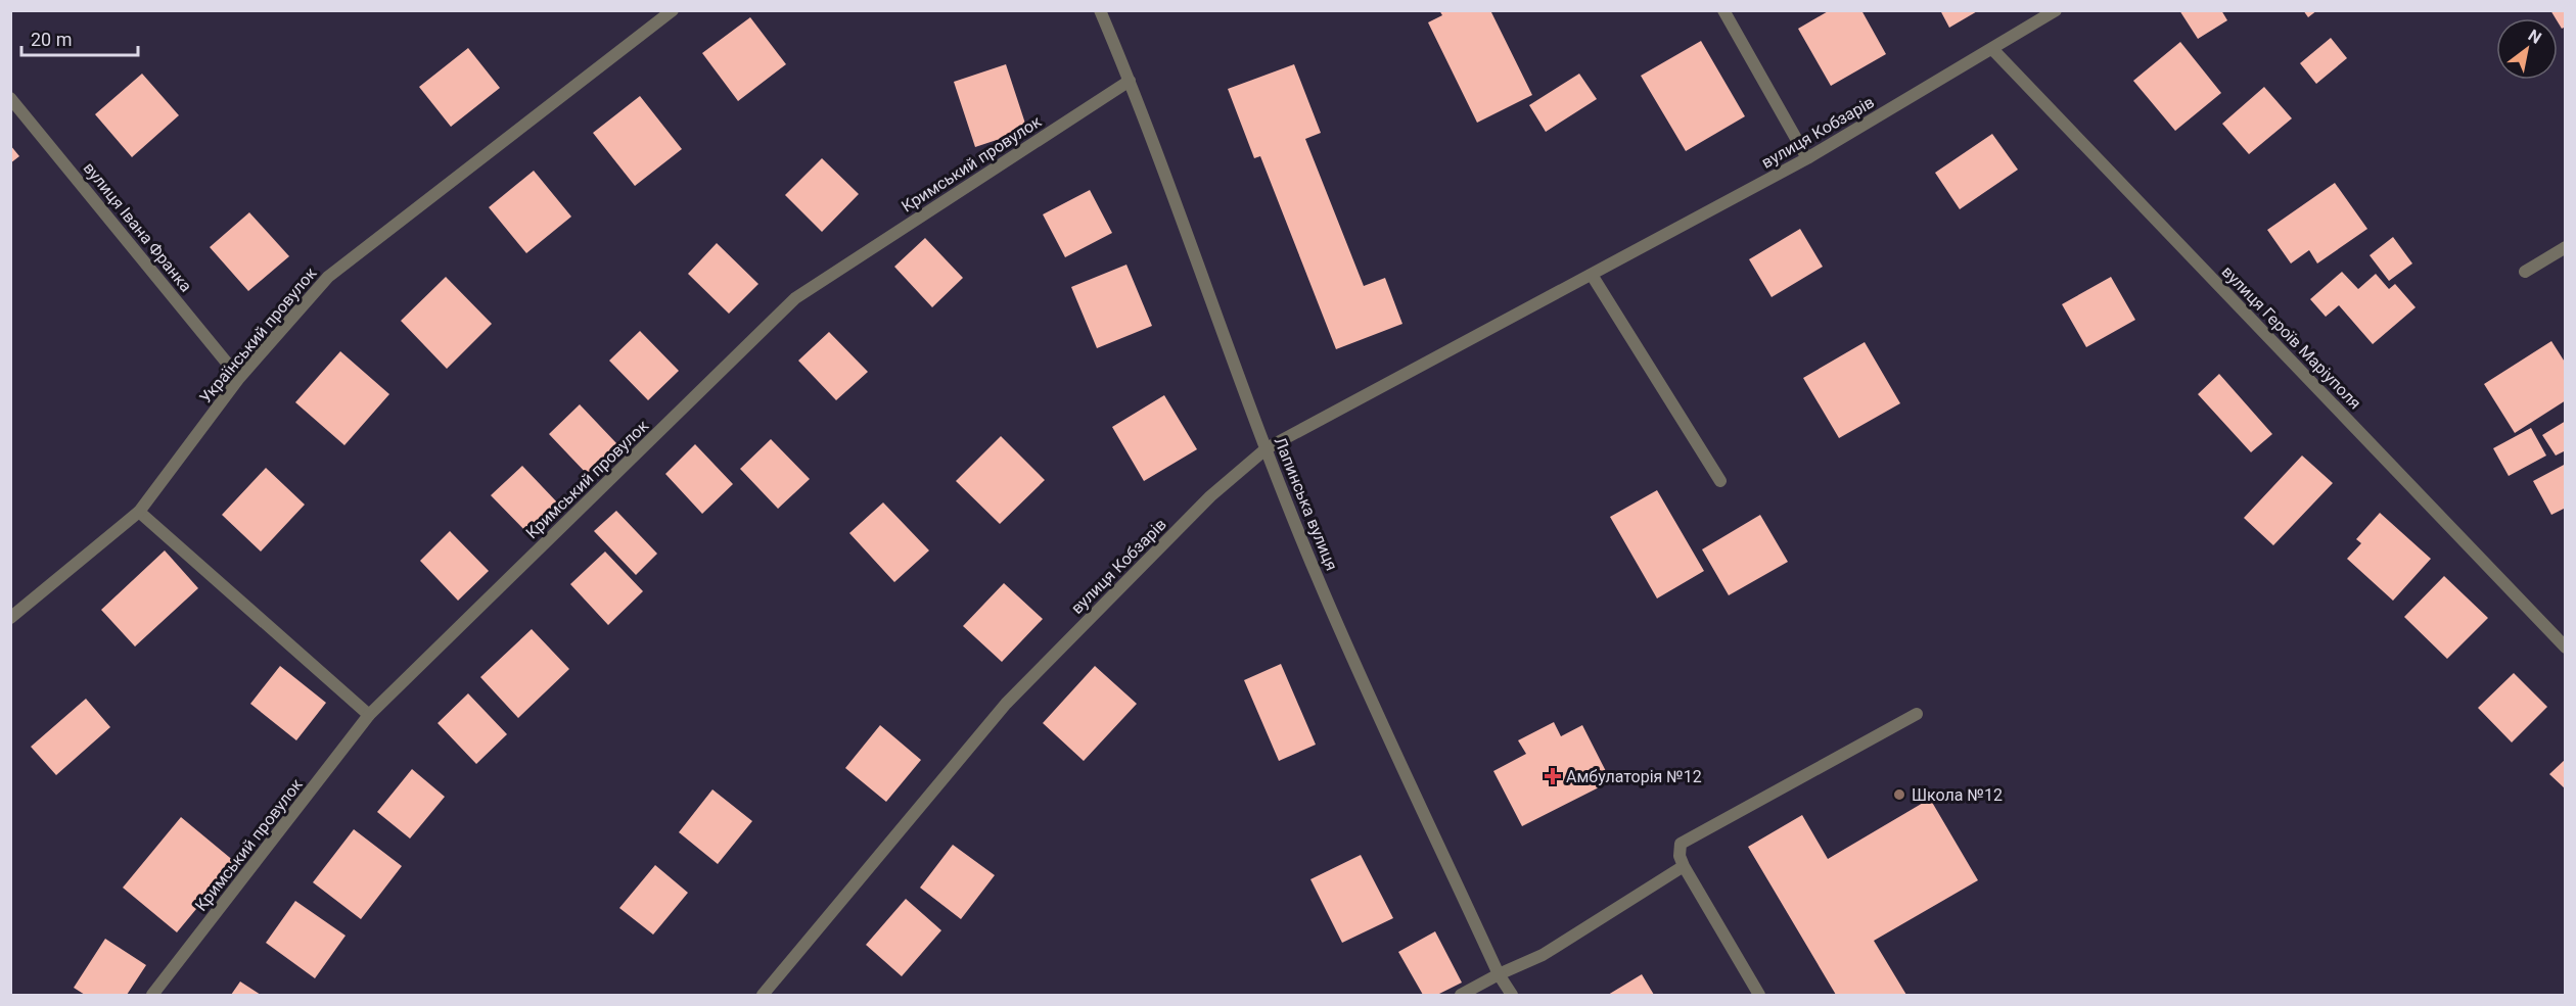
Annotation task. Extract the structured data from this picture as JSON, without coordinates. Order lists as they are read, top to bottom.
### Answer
{
  "streets": {
    "street": [
      "вулиця Кобзарів",
      "Кримський провулок",
      "вулиця Івана Франка",
      "Український провулок",
      "вулиця Героїв Маріуполя",
      "Лапинська вулиця"
    ]
  },
  "crossings": [
    ["вулиця Кобзарів", "вулиця Героїв Маріуполя"],
    ["вулиця Кобзарів", "Лапинська вулиця"],
    ["Кримський провулок", "Лапинська вулиця"],
    ["вулиця Івана Франка", "Український провулок"]
  ],
  "places": {
    "health": ["Амбулаторія №12"],
    "other": ["Школа №12"]
  },
  "scale_bar": "20 m",
  "north": "top right"
}
